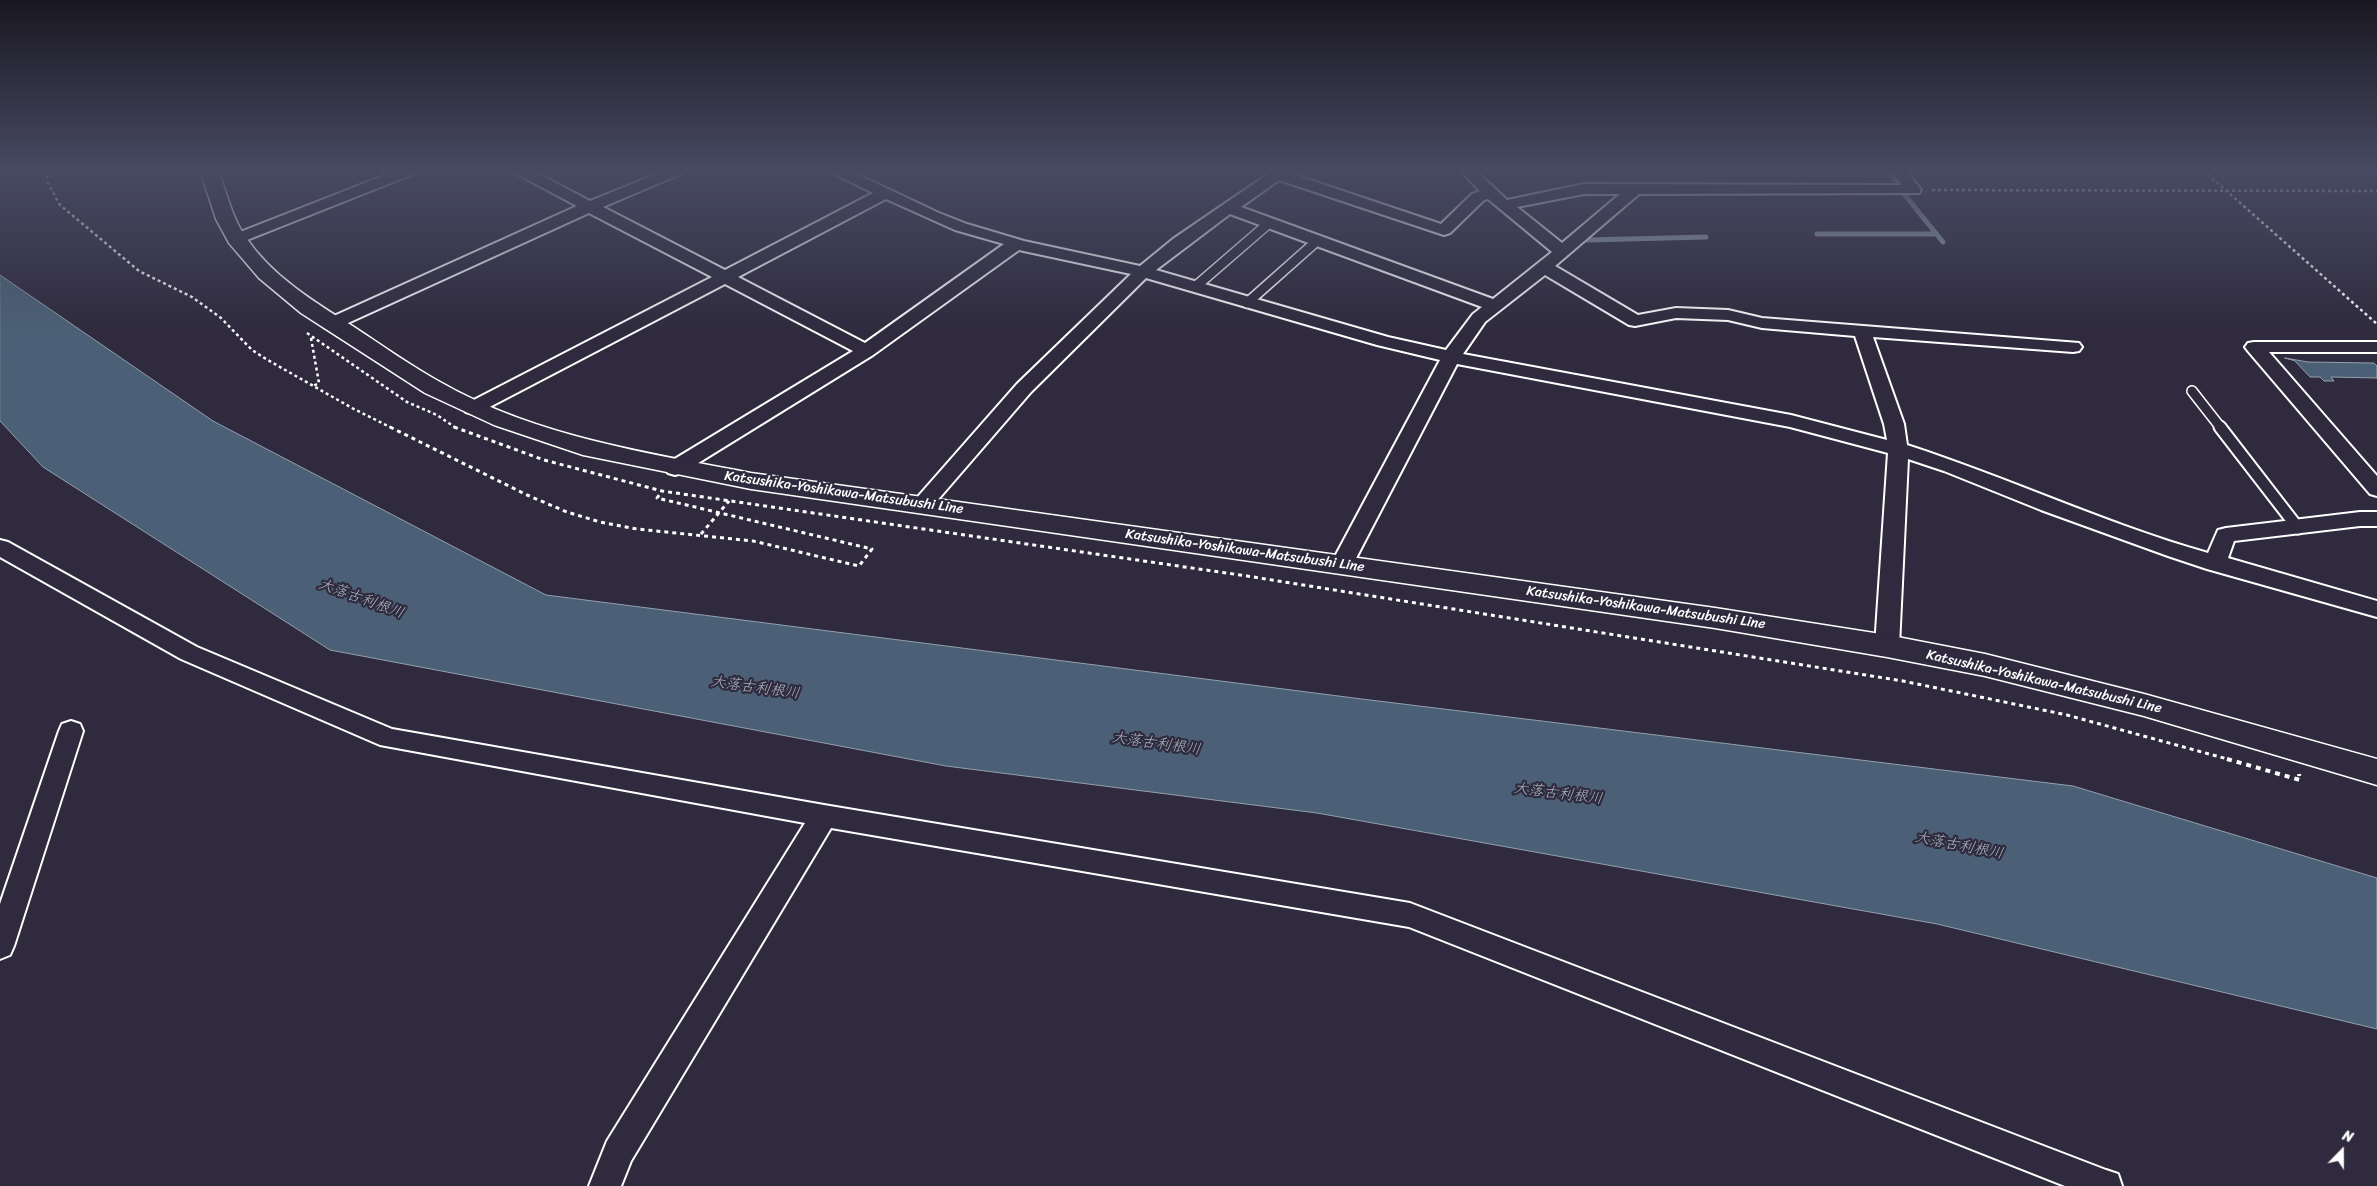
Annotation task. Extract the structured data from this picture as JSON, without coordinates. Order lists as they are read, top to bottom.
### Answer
{
  "streets": {
    "main road": ["Katsushika-Yoshikawa-Matsubushi Line"]
  },
  "water": ["大落古利根川"],
  "north": "top"
}
